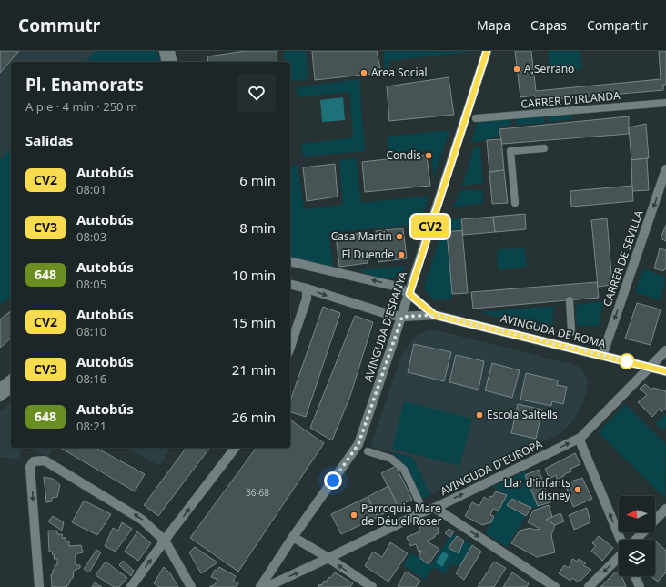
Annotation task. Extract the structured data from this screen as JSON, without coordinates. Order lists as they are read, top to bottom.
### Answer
{
  "streets": {
    "street": [
      "CARRER D'IRLANDA",
      "CARRER DE SEVILLA",
      "AVINGUDA D'ESPANYA",
      "AVINGUDA DE ROMA",
      "AVINGUDA D'EUROPA"
    ]
  },
  "crossings": [
    ["CARRER DE SEVILLA", "AVINGUDA DE ROMA"],
    ["AVINGUDA D'ESPANYA", "AVINGUDA DE ROMA"],
    ["AVINGUDA D'ESPANYA", "AVINGUDA D'EUROPA"],
    ["AVINGUDA DE ROMA", "AVINGUDA D'EUROPA"]
  ],
  "one_way": ["CARRER DE SEVILLA", "AVINGUDA D'EUROPA"],
  "places": [
    "A,Serrano",
    "Area Social",
    "Condis",
    "Casa Martin",
    "El Duende",
    "Escola Saltells",
    "Llar d'infants disney",
    "Parroquia Mare de Déu el Roser"
  ],
  "lines": ["bus line CV2"],
  "house_numbers": ["36-68"],
  "north": "left",
  "page": {
    "header": "Commutr",
    "nav": ["Mapa", "Capas", "Compartir"],
    "on_map": "CV2",
    "heading": [
      ["Pl. Enamorats", "A pie · 4 min · 250 m"],
      "Salidas"
    ],
    "list": [
      {
        "mark": "CV2",
        "name": "Autobús",
        "note": "08:01",
        "value": "6 min"
      },
      {
        "mark": "CV3",
        "name": "Autobús",
        "note": "08:03",
        "value": "8 min"
      },
      {
        "mark": "648",
        "name": "Autobús",
        "note": "08:05",
        "value": "10 min"
      },
      {
        "mark": "CV2",
        "name": "Autobús",
        "note": "08:10",
        "value": "15 min"
      },
      {
        "mark": "CV3",
        "name": "Autobús",
        "note": "08:16",
        "value": "21 min"
      },
      {
        "mark": "648",
        "name": "Autobús",
        "note": "08:21",
        "value": "26 min"
      }
    ]
  }
}
